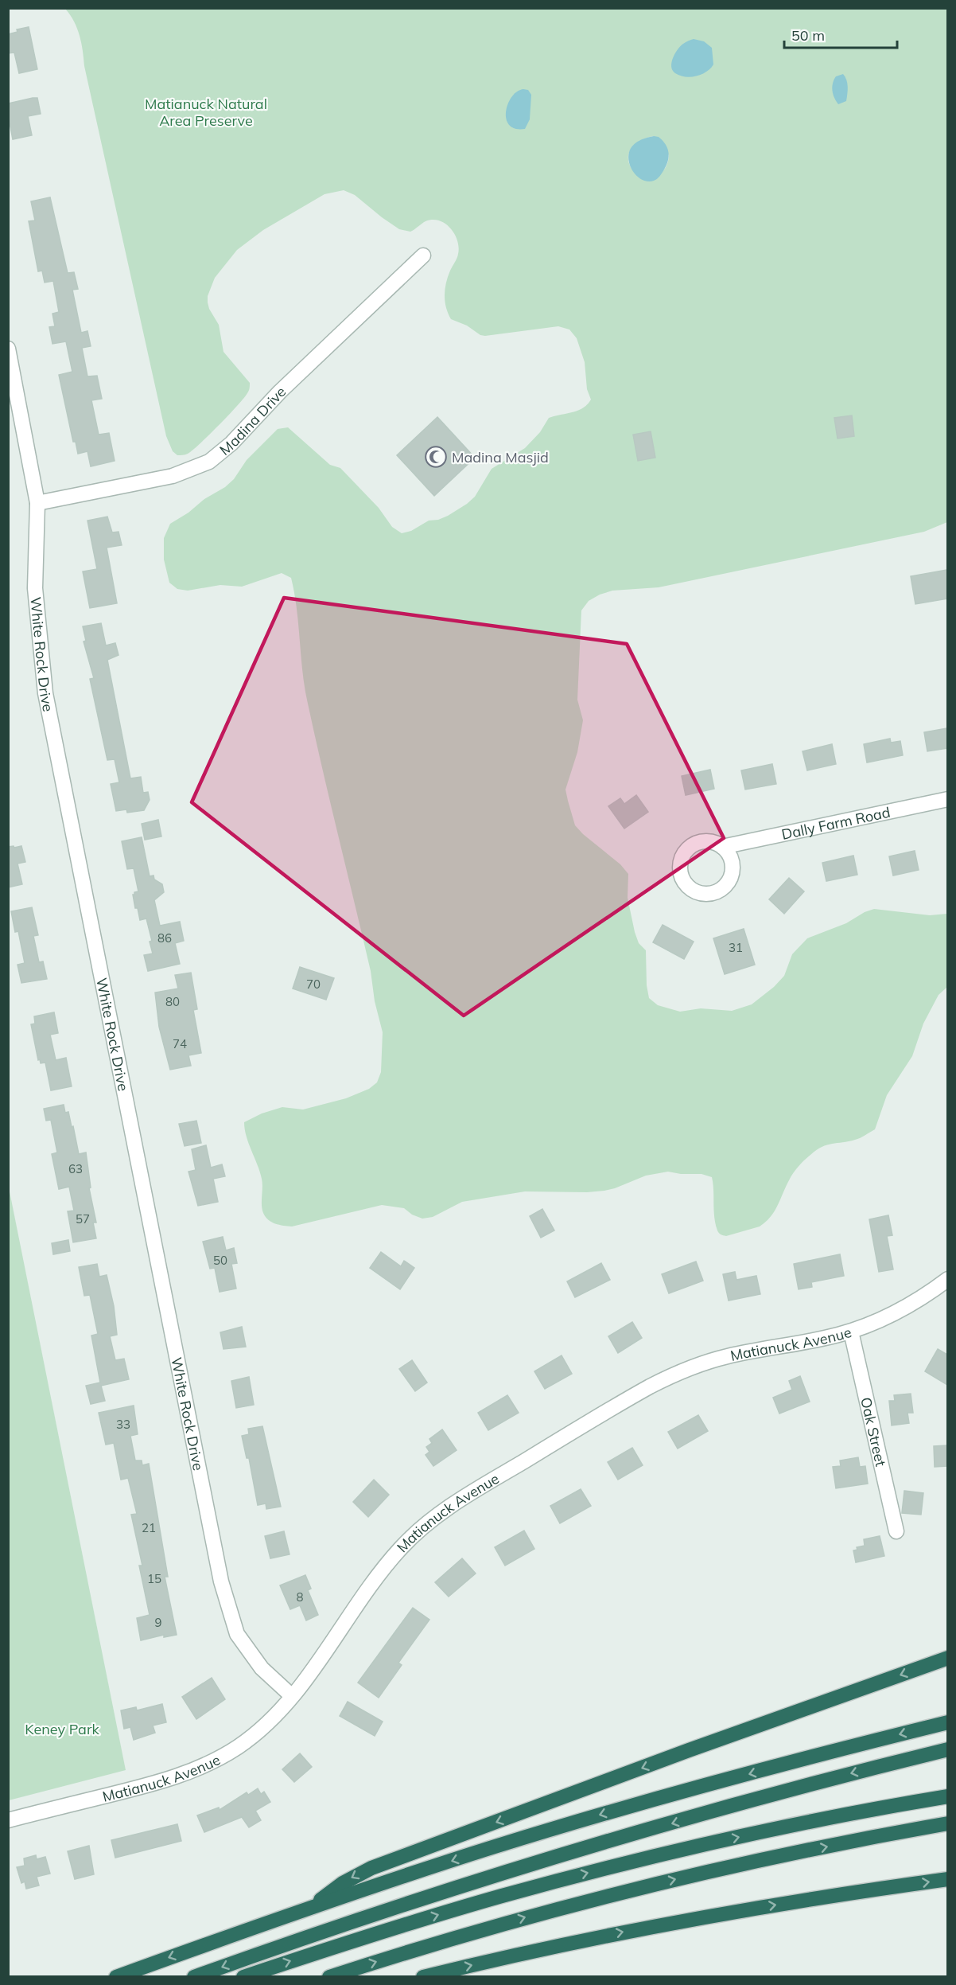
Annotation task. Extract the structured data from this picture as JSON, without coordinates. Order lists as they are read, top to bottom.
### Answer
{
  "streets": {
    "street": [
      "Madina Drive",
      "White Rock Drive",
      "Dally Farm Road",
      "Matianuck Avenue",
      "Oak Street"
    ]
  },
  "crossings": [
    ["Madina Drive", "White Rock Drive"],
    ["White Rock Drive", "Matianuck Avenue"],
    ["Matianuck Avenue", "Oak Street"]
  ],
  "parks": ["Matianuck Natural Area Preserve", "Keney Park"],
  "places": {
    "mosque": ["Madina Masjid"]
  },
  "house_numbers": [
    "86",
    "31",
    "70",
    "80",
    "74",
    "63",
    "57",
    "50",
    "33",
    "21",
    "15",
    "8",
    "9"
  ],
  "scale_bar": "50 m"
}
